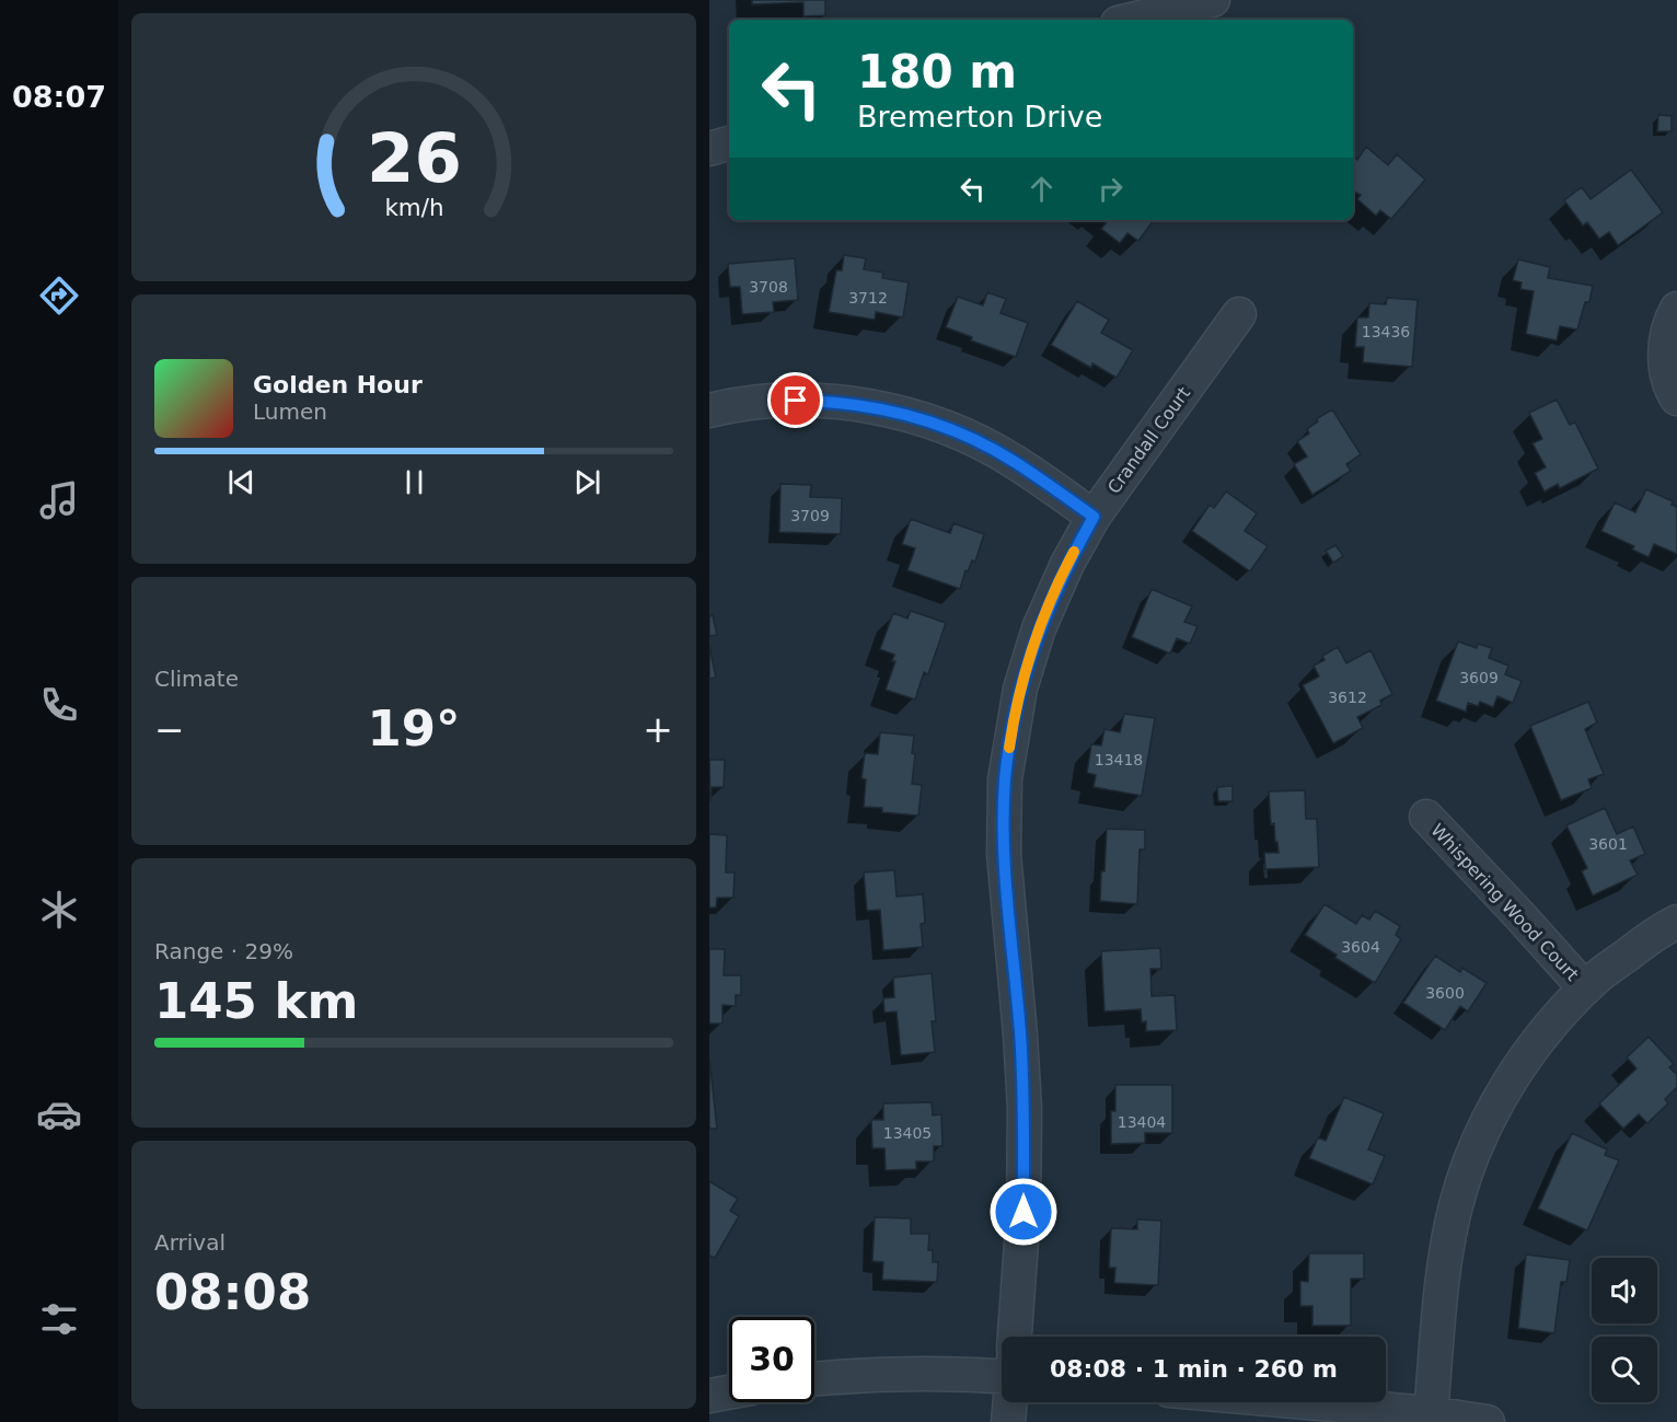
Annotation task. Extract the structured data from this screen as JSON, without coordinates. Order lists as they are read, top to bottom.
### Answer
{
  "streets": {
    "street": ["Crandall Court", "Whispering Wood Court"]
  },
  "house_numbers": [
    "3708",
    "3712",
    "13436",
    "3709",
    "3609",
    "3612",
    "13418",
    "3601",
    "3604",
    "3600",
    "13404",
    "13405"
  ],
  "page": {
    "tabs": "08:07",
    "turn": ["180 m", "Bremerton Drive"],
    "song": ["Golden Hour", "Lumen"],
    "tile": [
      "Climate",
      ["Range · 29%", "145 km"],
      ["Arrival", "08:08"]
    ],
    "heat": ["−", "19°", "+"],
    "limit": "30",
    "trip": "08:08 · 1 min · 260 m",
    "gauge": ["26", "km/h"]
  }
}
